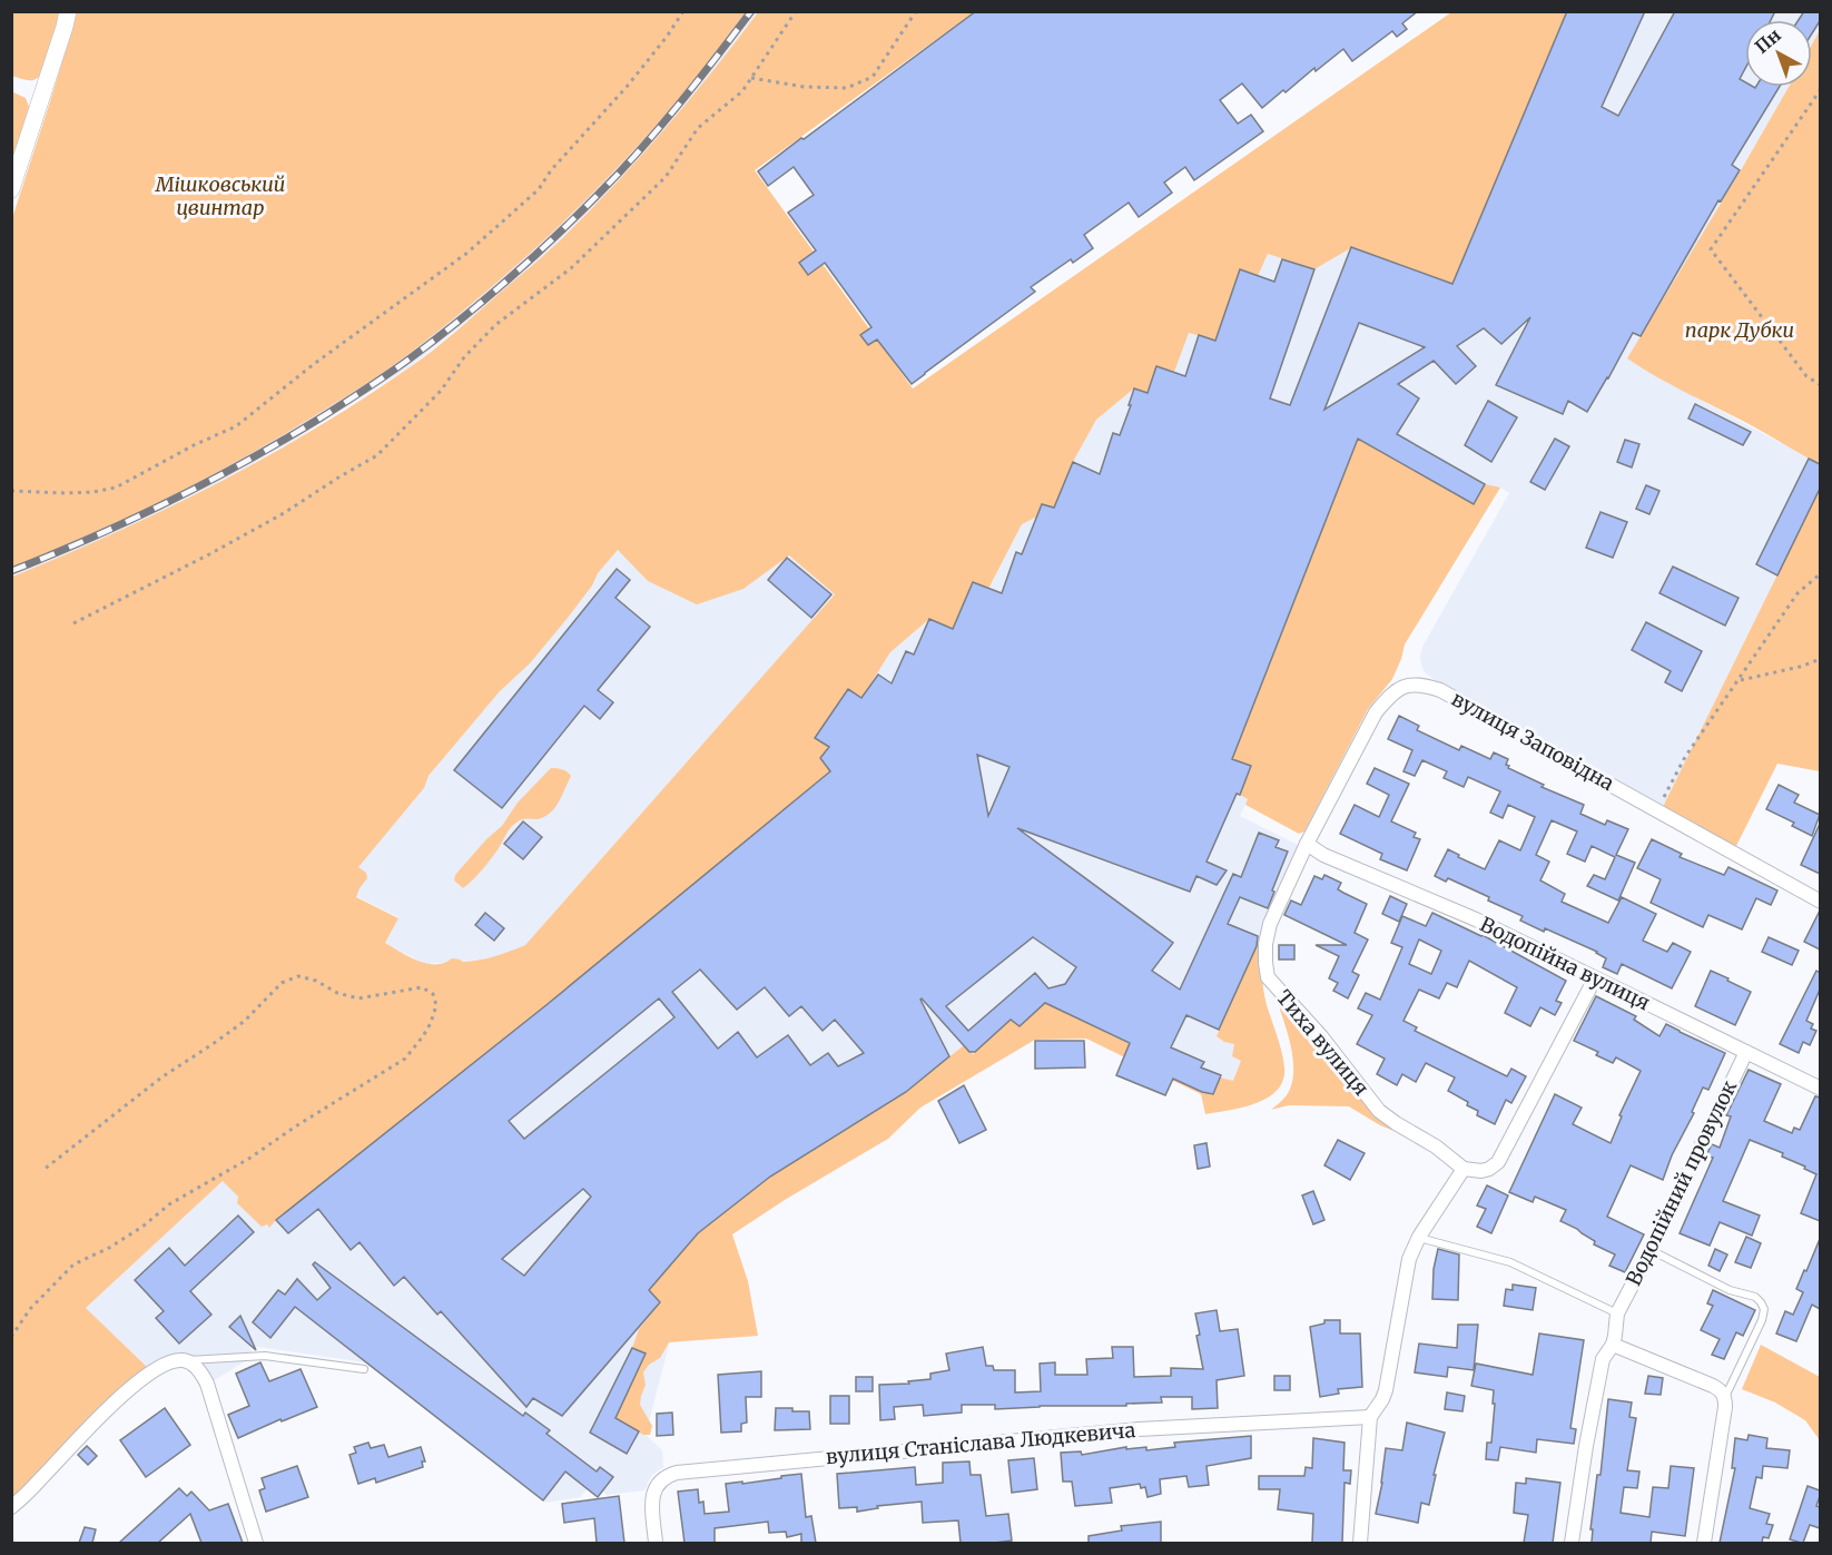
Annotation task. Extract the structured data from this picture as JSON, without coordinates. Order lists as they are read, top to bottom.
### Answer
{
  "streets": {
    "street": [
      "вулиця Заповідна",
      "Водопійна вулиця",
      "Тиха вулиця",
      "Водопійний провулок",
      "вулиця Станіслава Людкевича"
    ]
  },
  "crossings": [
    ["вулиця Заповідна", "Водопійна вулиця"],
    ["вулиця Заповідна", "Тиха вулиця"],
    ["Водопійна вулиця", "Тиха вулиця"],
    ["Водопійна вулиця", "Водопійний провулок"]
  ],
  "parks": ["Мішковський цвинтар", "парк Дубки"],
  "north": "top left"
}
